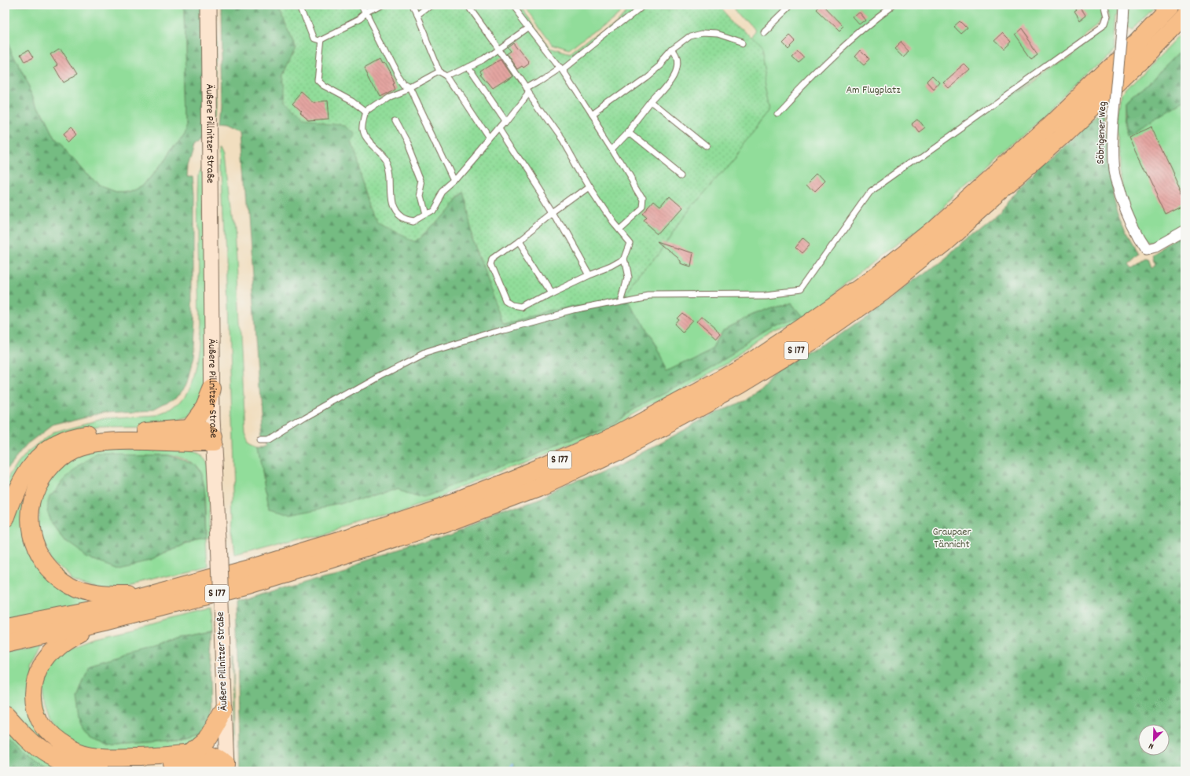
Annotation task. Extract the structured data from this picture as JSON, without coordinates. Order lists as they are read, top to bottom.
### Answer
{
  "streets": {
    "highway": ["S 177"],
    "main road": ["Äußere Pillnitzer Straße"],
    "street": ["Söbrigener Weg"]
  },
  "parks": ["Am Flugplatz", "Graupaer Tännicht"],
  "north": "bottom left"
}
